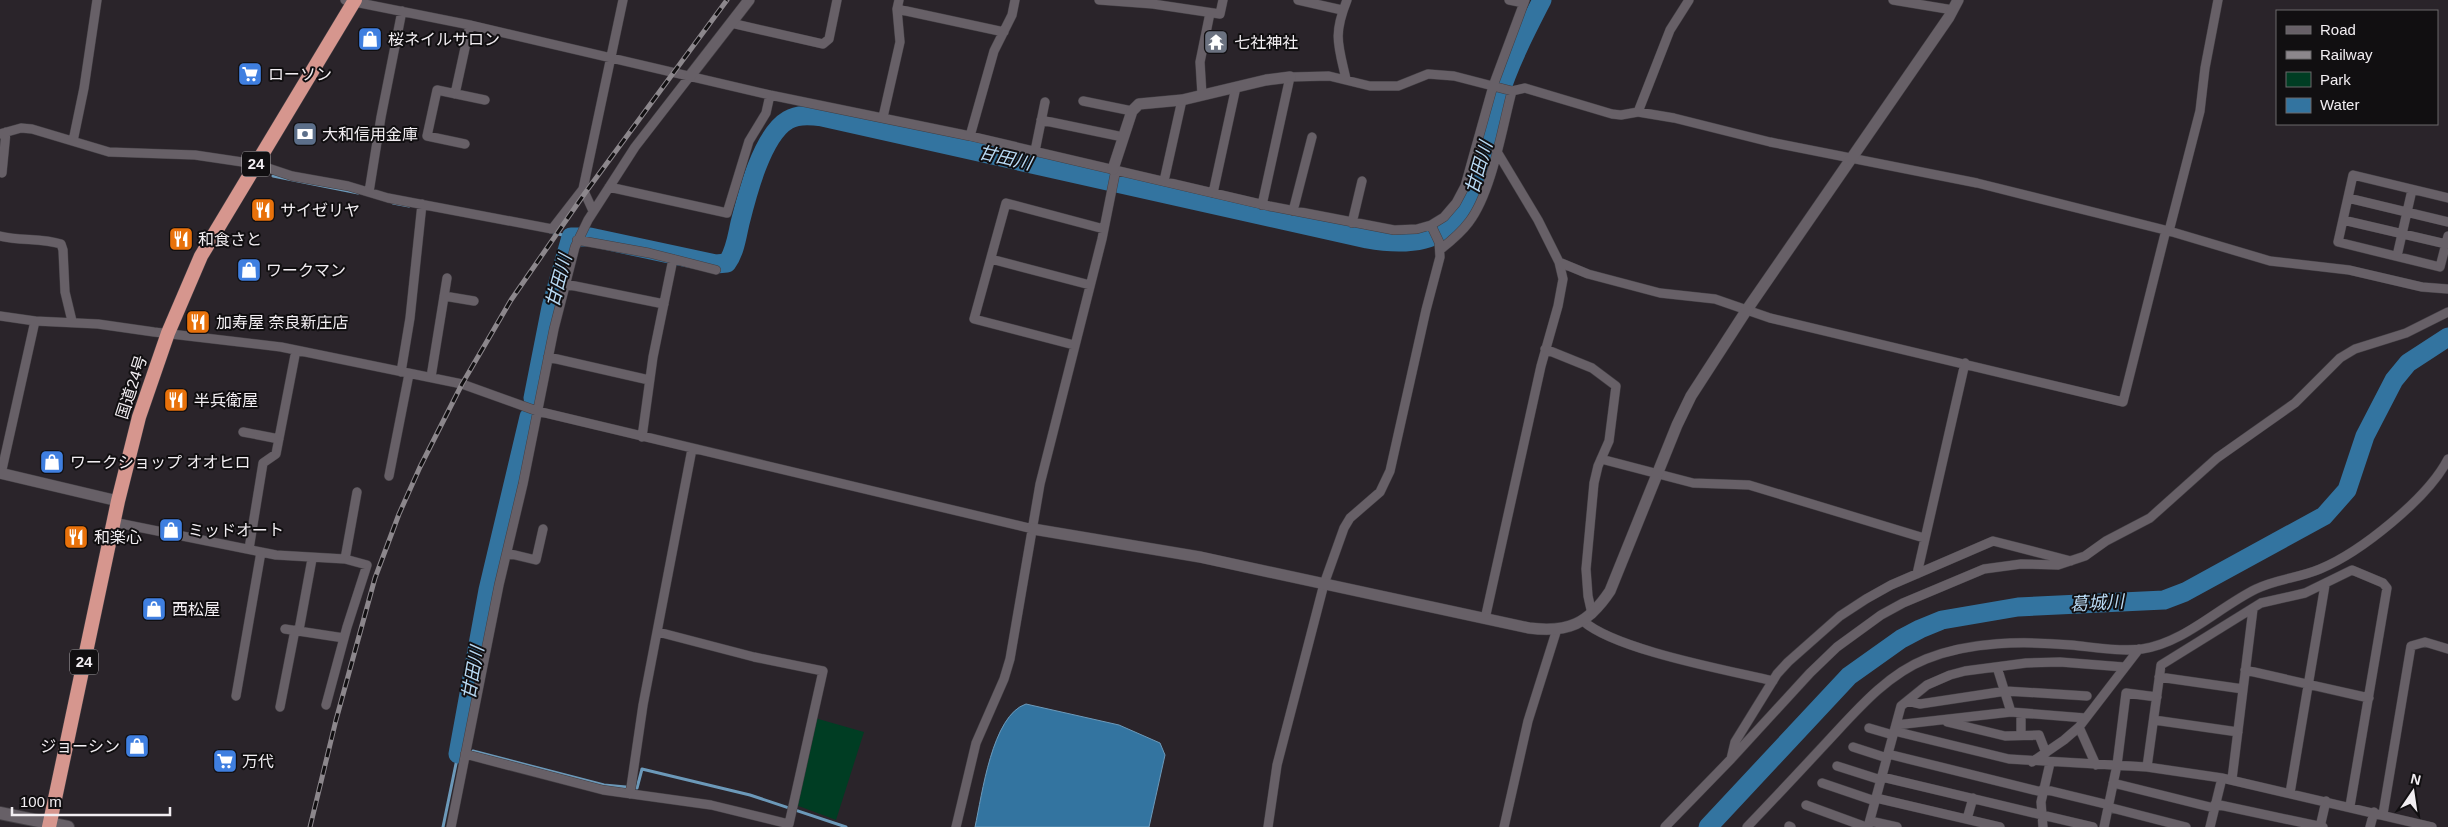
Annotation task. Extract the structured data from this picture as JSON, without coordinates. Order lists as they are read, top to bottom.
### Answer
{
  "streets": {
    "highway": ["24", "国道24号"]
  },
  "water": ["甘田川", "葛城川"],
  "places": {
    "shop": [
      "桜ネイルサロン",
      "ワークマン",
      "ワークショップ オオヒロ",
      "ミッドオート",
      "西松屋",
      "ジョーシン"
    ],
    "temple": ["七社神社"],
    "supermarket": ["ローソン", "万代"],
    "bank": ["大和信用金庫"],
    "restaurant": [
      "サイゼリヤ",
      "和食さと",
      "加寿屋 奈良新庄店",
      "半兵衛屋",
      "和楽心"
    ]
  },
  "legend": [
    "Road",
    "Railway",
    "Park",
    "Water"
  ],
  "scale_bar": "100 m",
  "north": "top"
}
